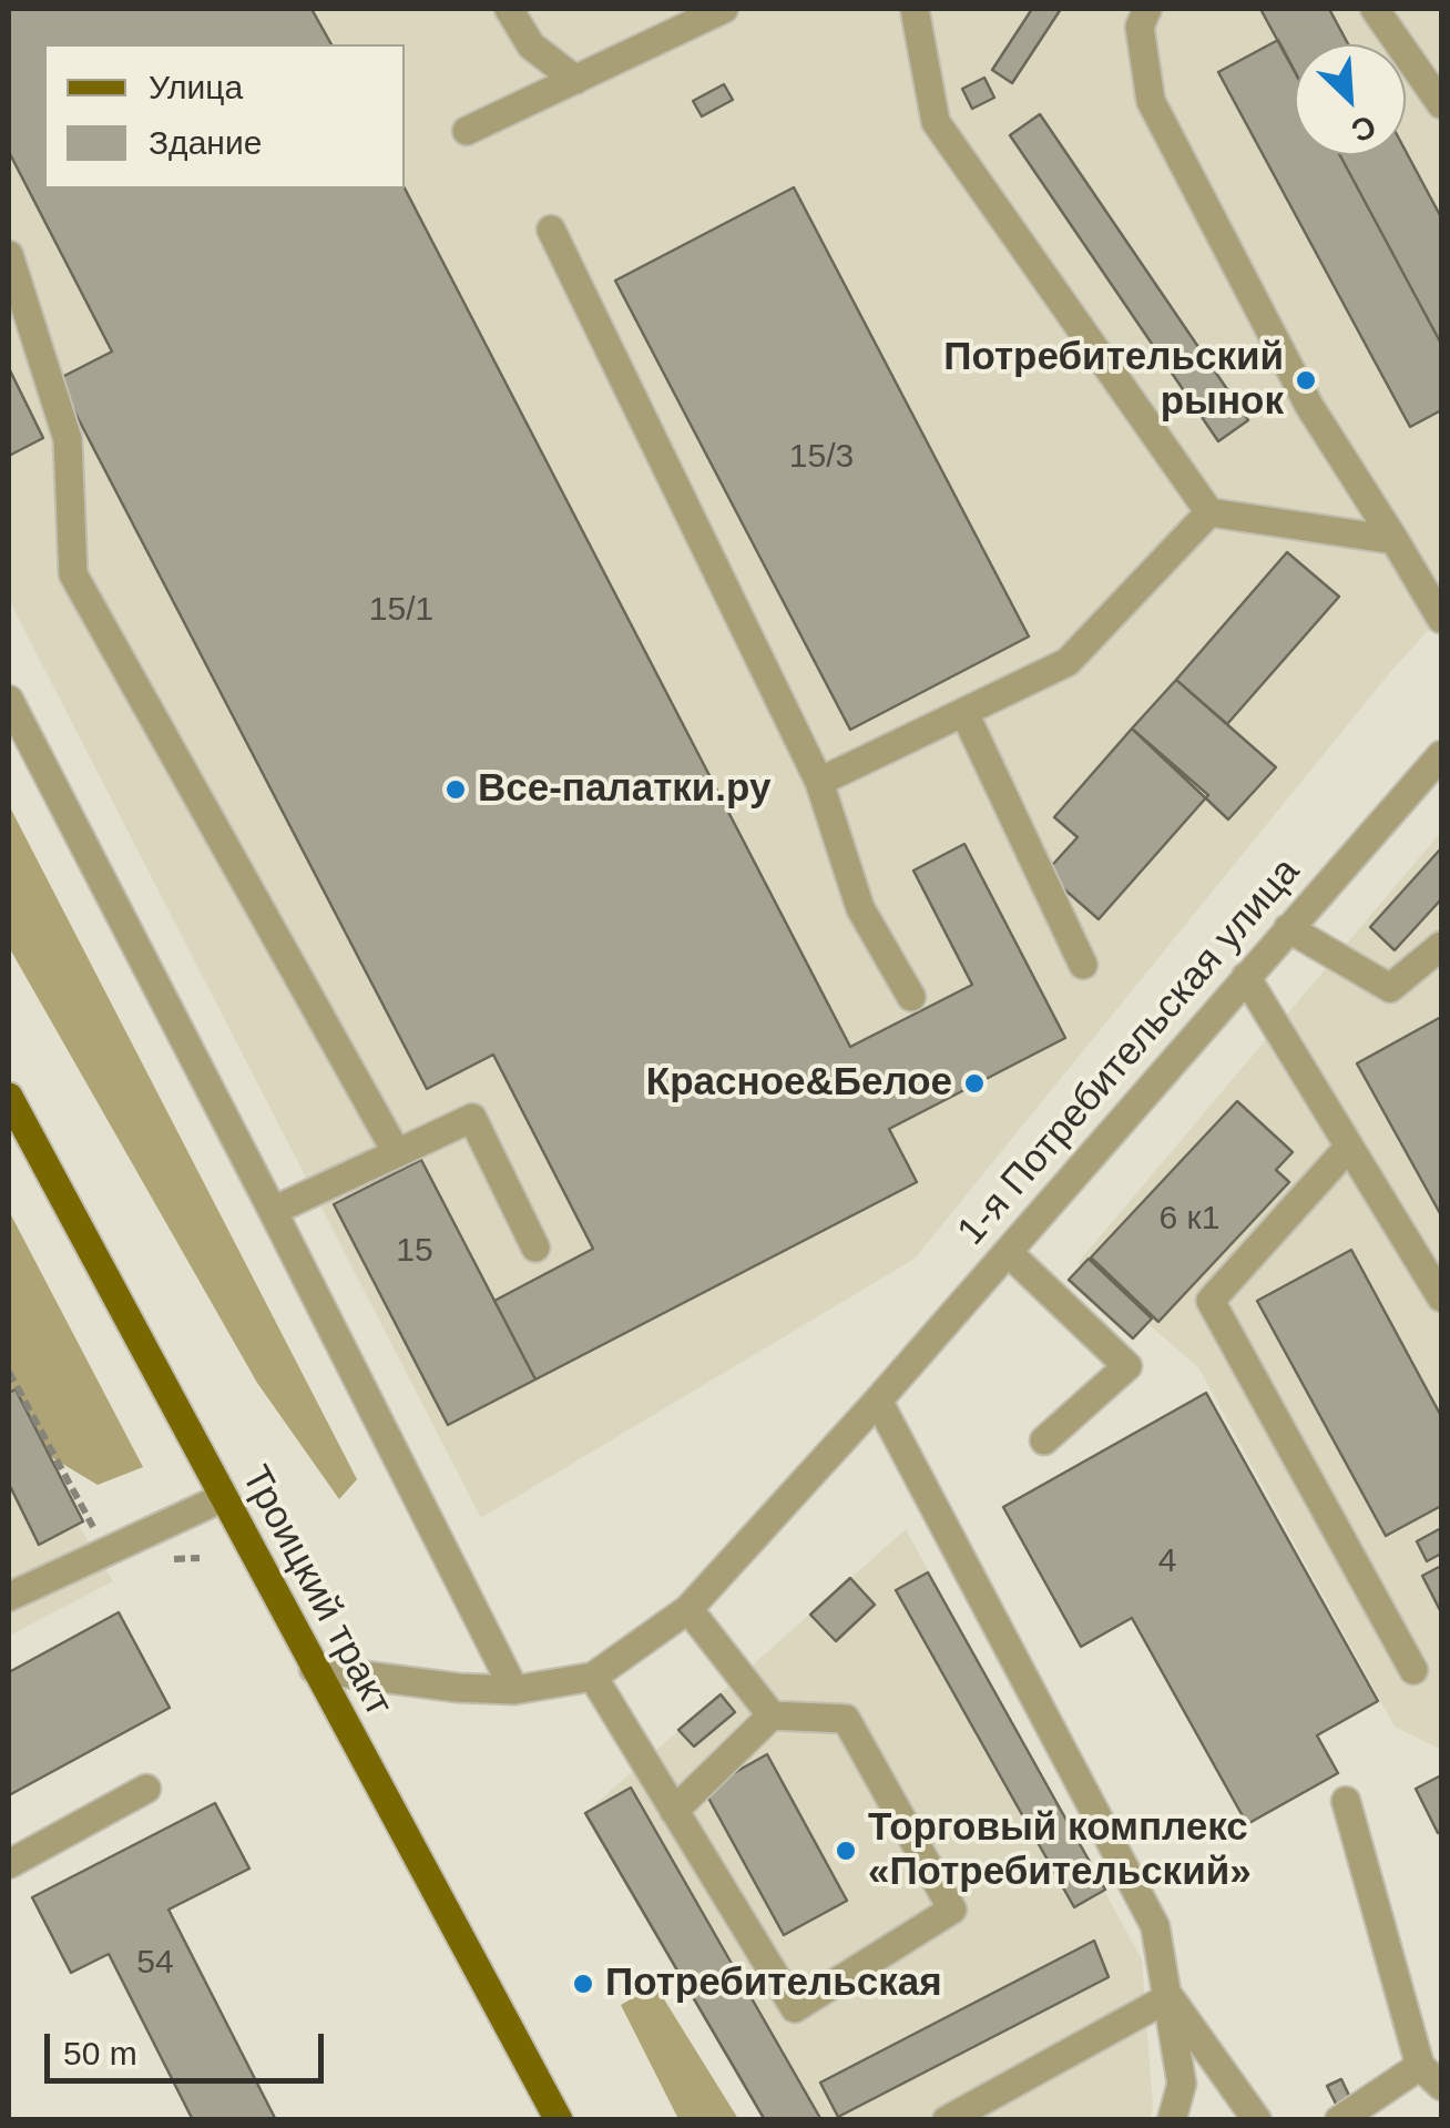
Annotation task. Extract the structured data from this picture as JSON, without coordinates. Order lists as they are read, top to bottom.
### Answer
{
  "streets": {
    "main road": ["Троицкий тракт"],
    "street": ["1-я Потребительская улица"]
  },
  "crossings": [
    ["1-я Потребительская улица", "Троицкий тракт"]
  ],
  "places": [
    "Потребительский рынок",
    "Все-палатки.ру",
    "Красное&Белое",
    "Торговый комплекс «Потребительский»",
    "Потребительская"
  ],
  "house_numbers": [
    "15/3",
    "15/1",
    "6 к1",
    "15",
    "4",
    "54"
  ],
  "legend": ["Улица", "Здание"],
  "scale_bar": "50 m",
  "north": "bottom right"
}
